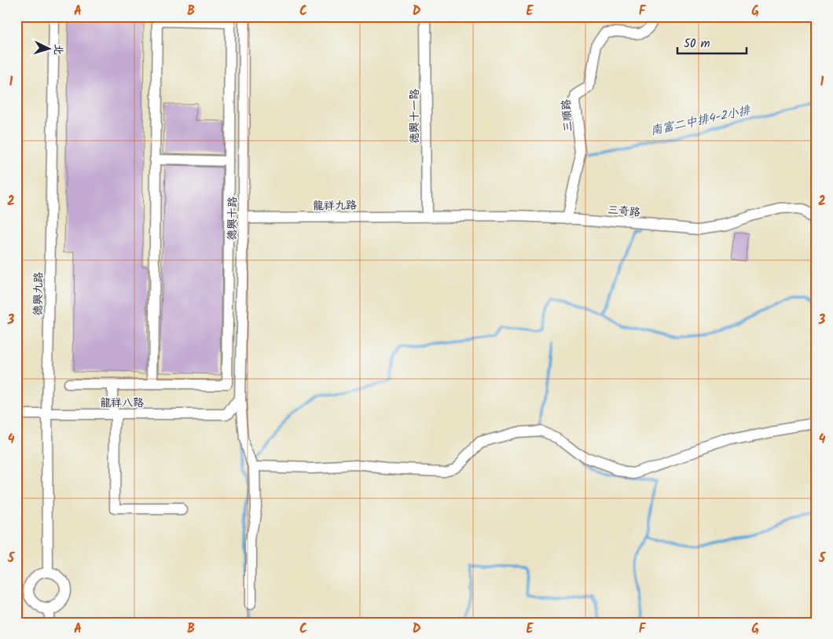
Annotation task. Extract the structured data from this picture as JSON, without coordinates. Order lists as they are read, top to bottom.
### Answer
{
  "streets": {
    "street": [
      "三順路",
      "德興十一路",
      "龍祥九路",
      "三奇路",
      "德興十路",
      "德興九路",
      "龍祥八路"
    ]
  },
  "crossings": [
    ["三順路", "三奇路"],
    ["德興十一路", "龍祥九路"],
    ["德興十一路", "三奇路"],
    ["龍祥九路", "三奇路"],
    ["龍祥九路", "德興十路"],
    ["德興十路", "龍祥八路"],
    ["德興九路", "龍祥八路"]
  ],
  "water": ["南富二中排4-2小排"],
  "scale_bar": "50 m",
  "north": "right",
  "grid": {
    "columns": [
      "A",
      "B",
      "C",
      "D",
      "E",
      "F",
      "G"
    ],
    "rows": [
      "1",
      "2",
      "3",
      "4",
      "5"
    ]
  }
}
